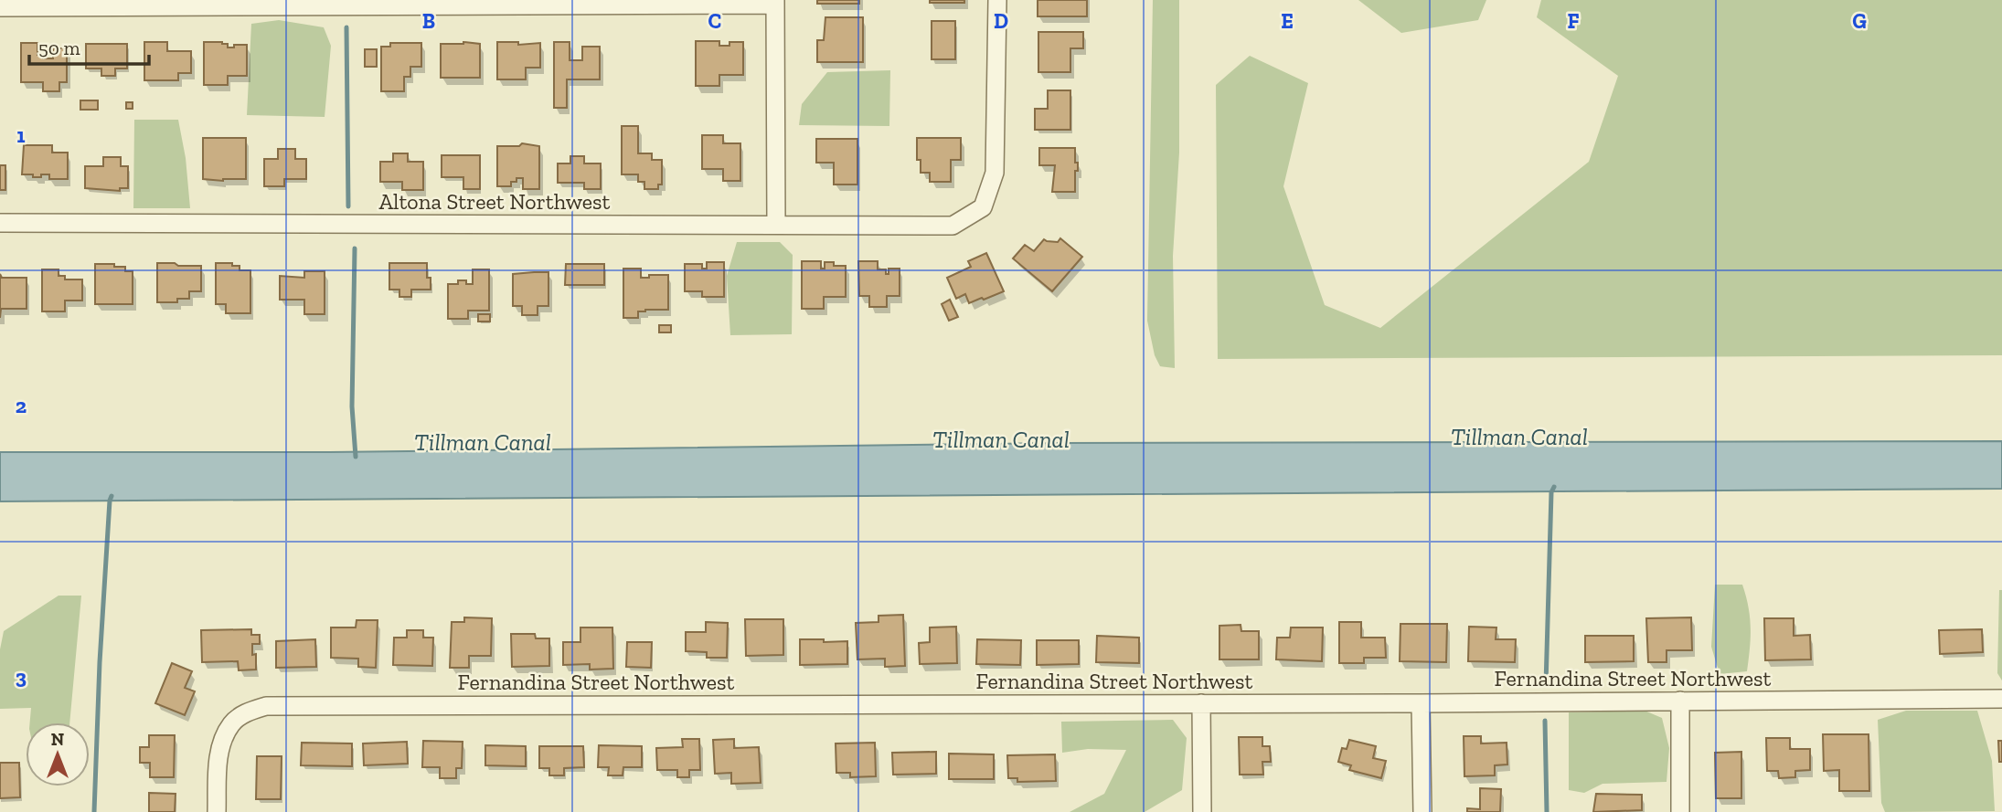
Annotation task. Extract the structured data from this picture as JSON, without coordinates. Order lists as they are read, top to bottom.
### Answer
{
  "streets": {
    "street": ["Altona Street Northwest", "Fernandina Street Northwest"]
  },
  "water": ["Tillman Canal"],
  "scale_bar": "50 m",
  "north": "top",
  "grid": {
    "columns": [
      "B",
      "C",
      "D",
      "E",
      "F",
      "G"
    ],
    "rows": ["1", "2", "3"]
  }
}
